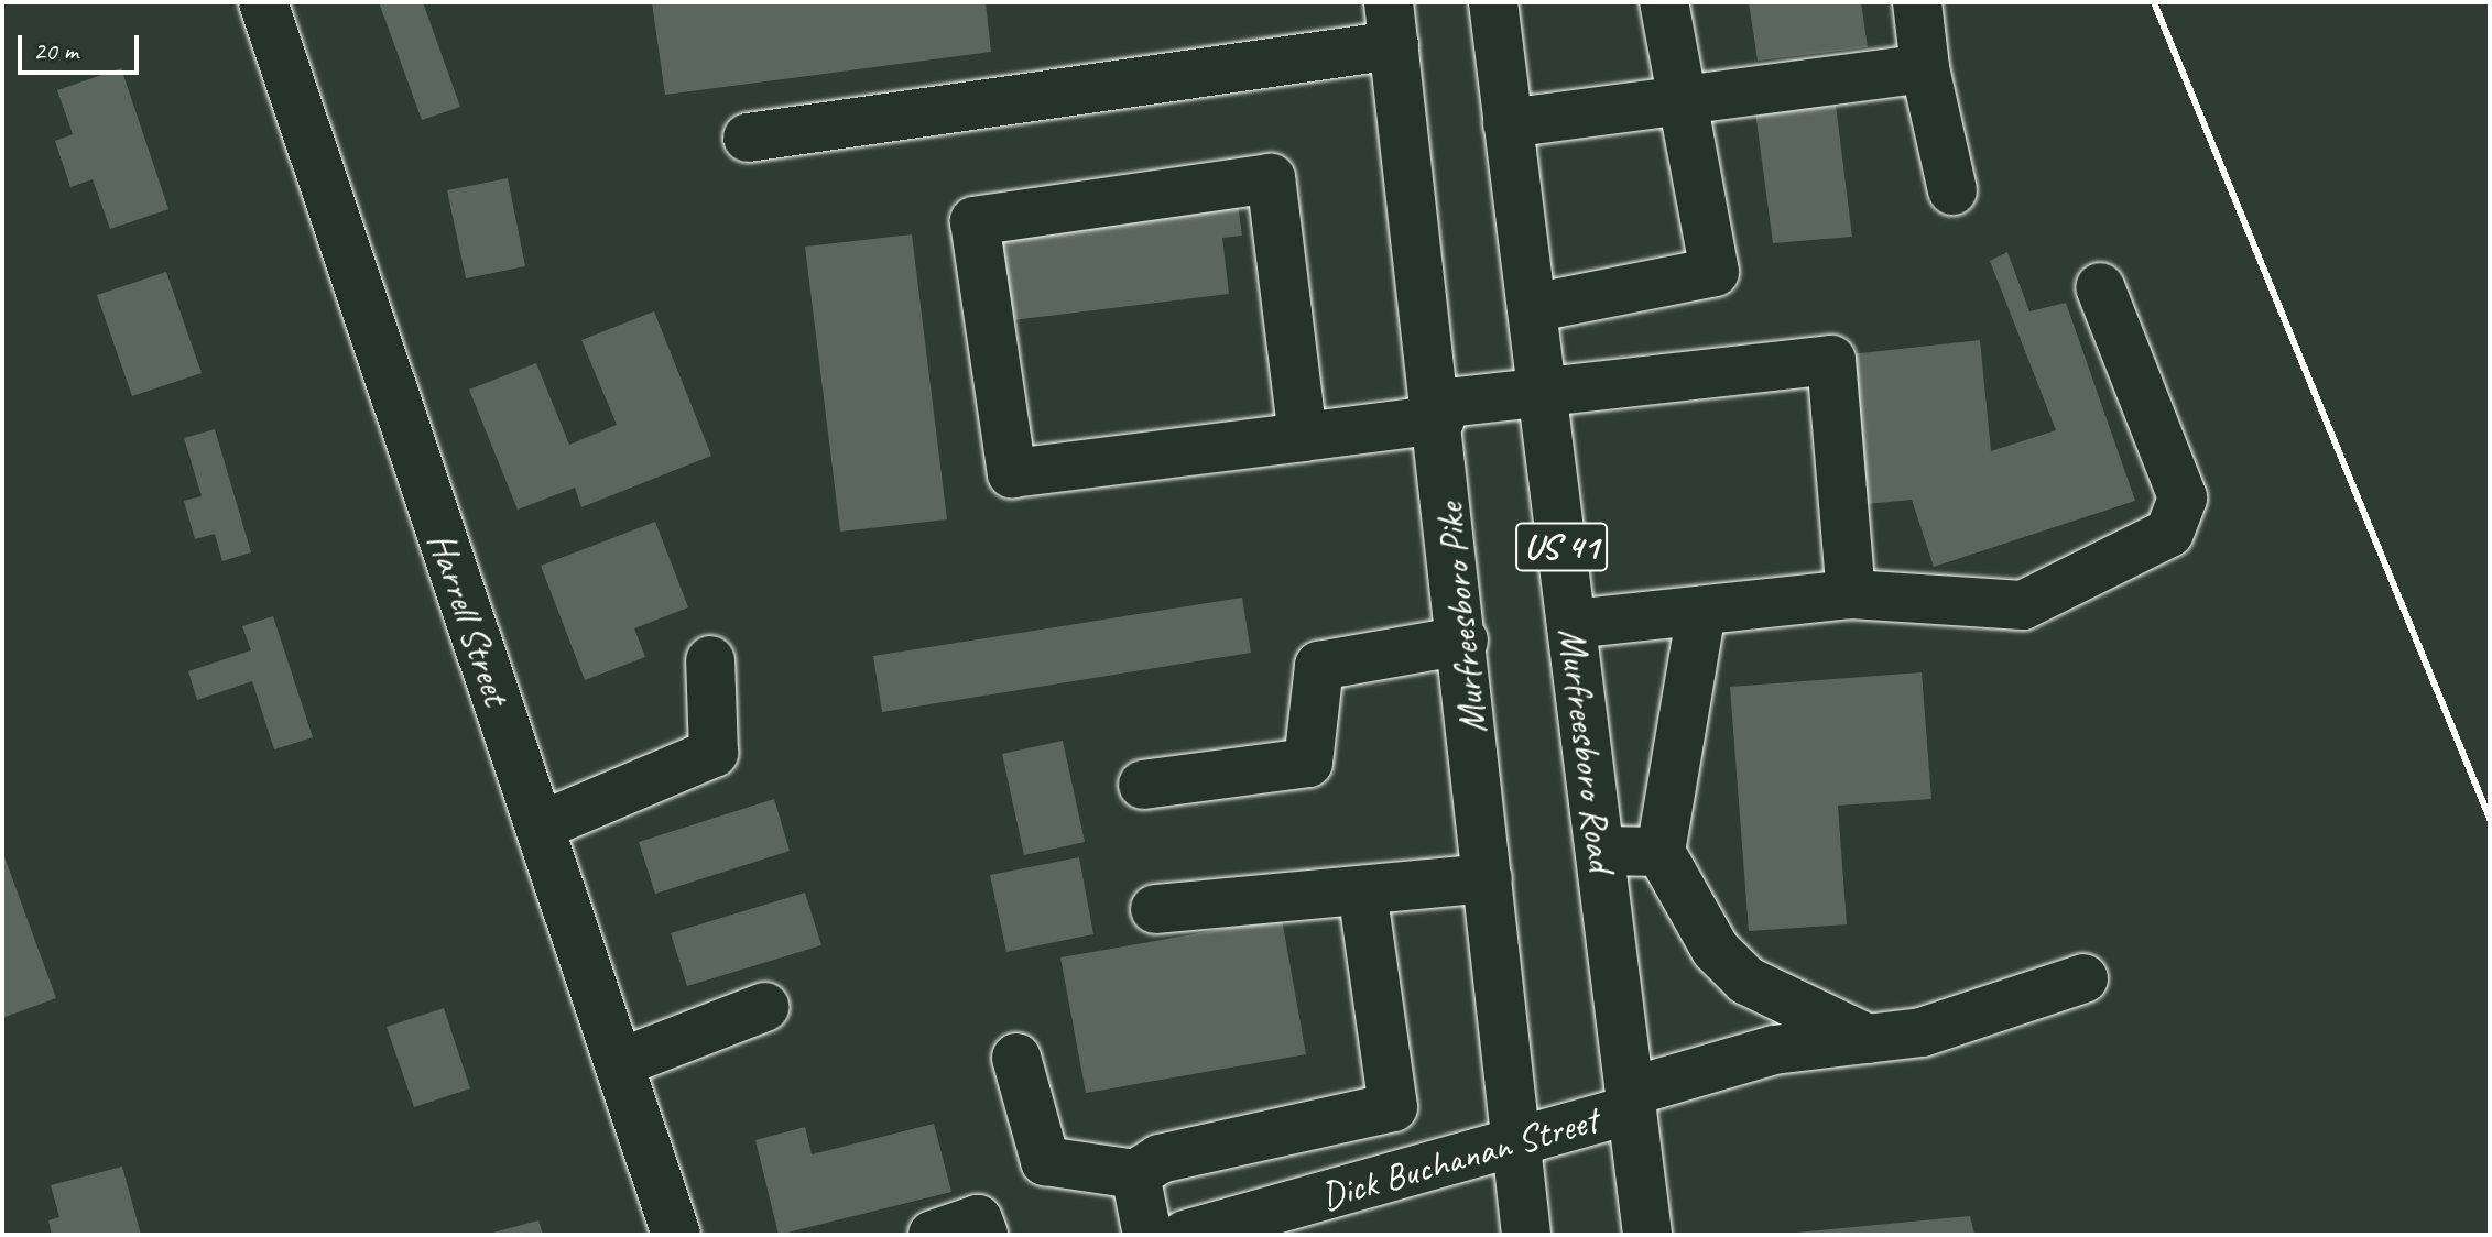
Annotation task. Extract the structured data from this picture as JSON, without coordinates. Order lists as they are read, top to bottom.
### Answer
{
  "streets": {
    "main road": [
      "US 41",
      "Harrell Street",
      "Murfreesboro Pike",
      "Murfreesboro Road",
      "Dick Buchanan Street"
    ]
  },
  "crossings": [
    ["Murfreesboro Pike", "Dick Buchanan Street"],
    ["Murfreesboro Road", "Dick Buchanan Street"]
  ],
  "scale_bar": "20 m"
}
